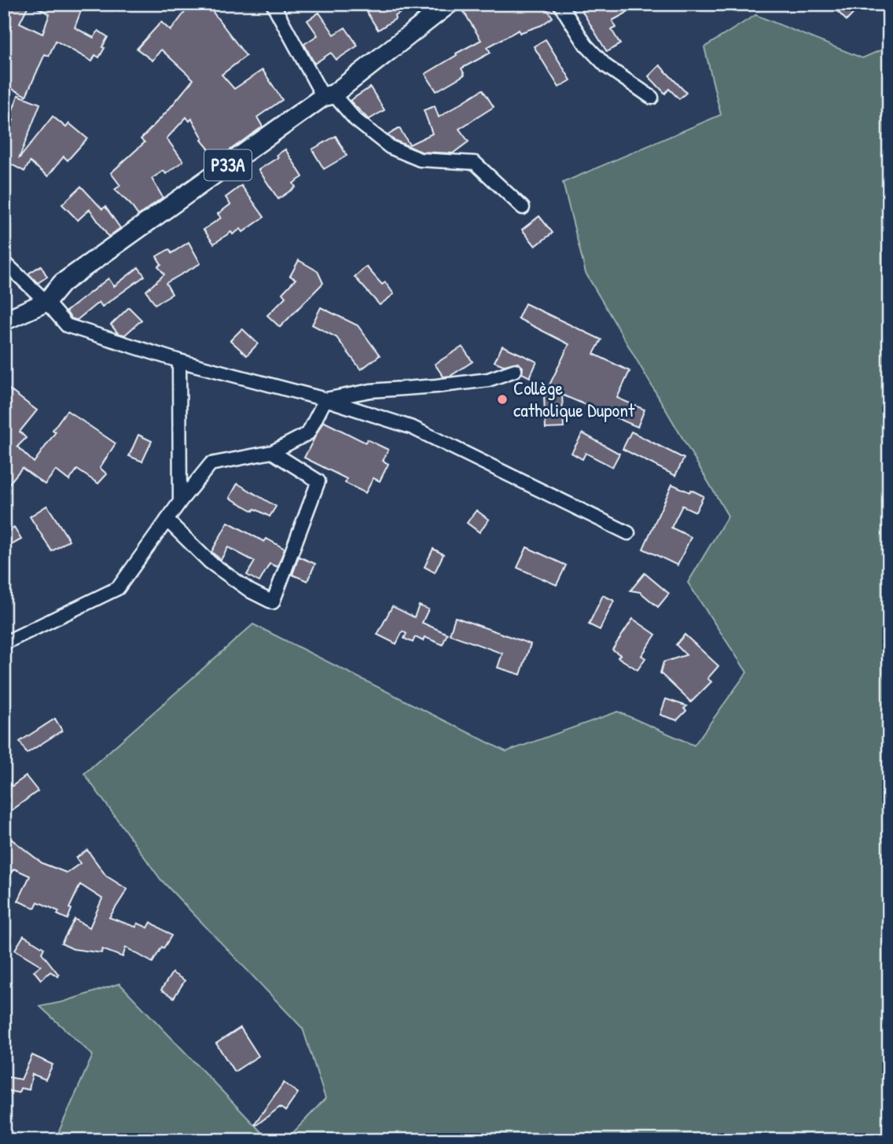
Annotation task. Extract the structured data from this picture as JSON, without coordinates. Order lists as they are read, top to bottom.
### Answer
{
  "streets": {
    "main road": ["P33A"]
  },
  "places": ["Collège catholique Dupont"]
}
